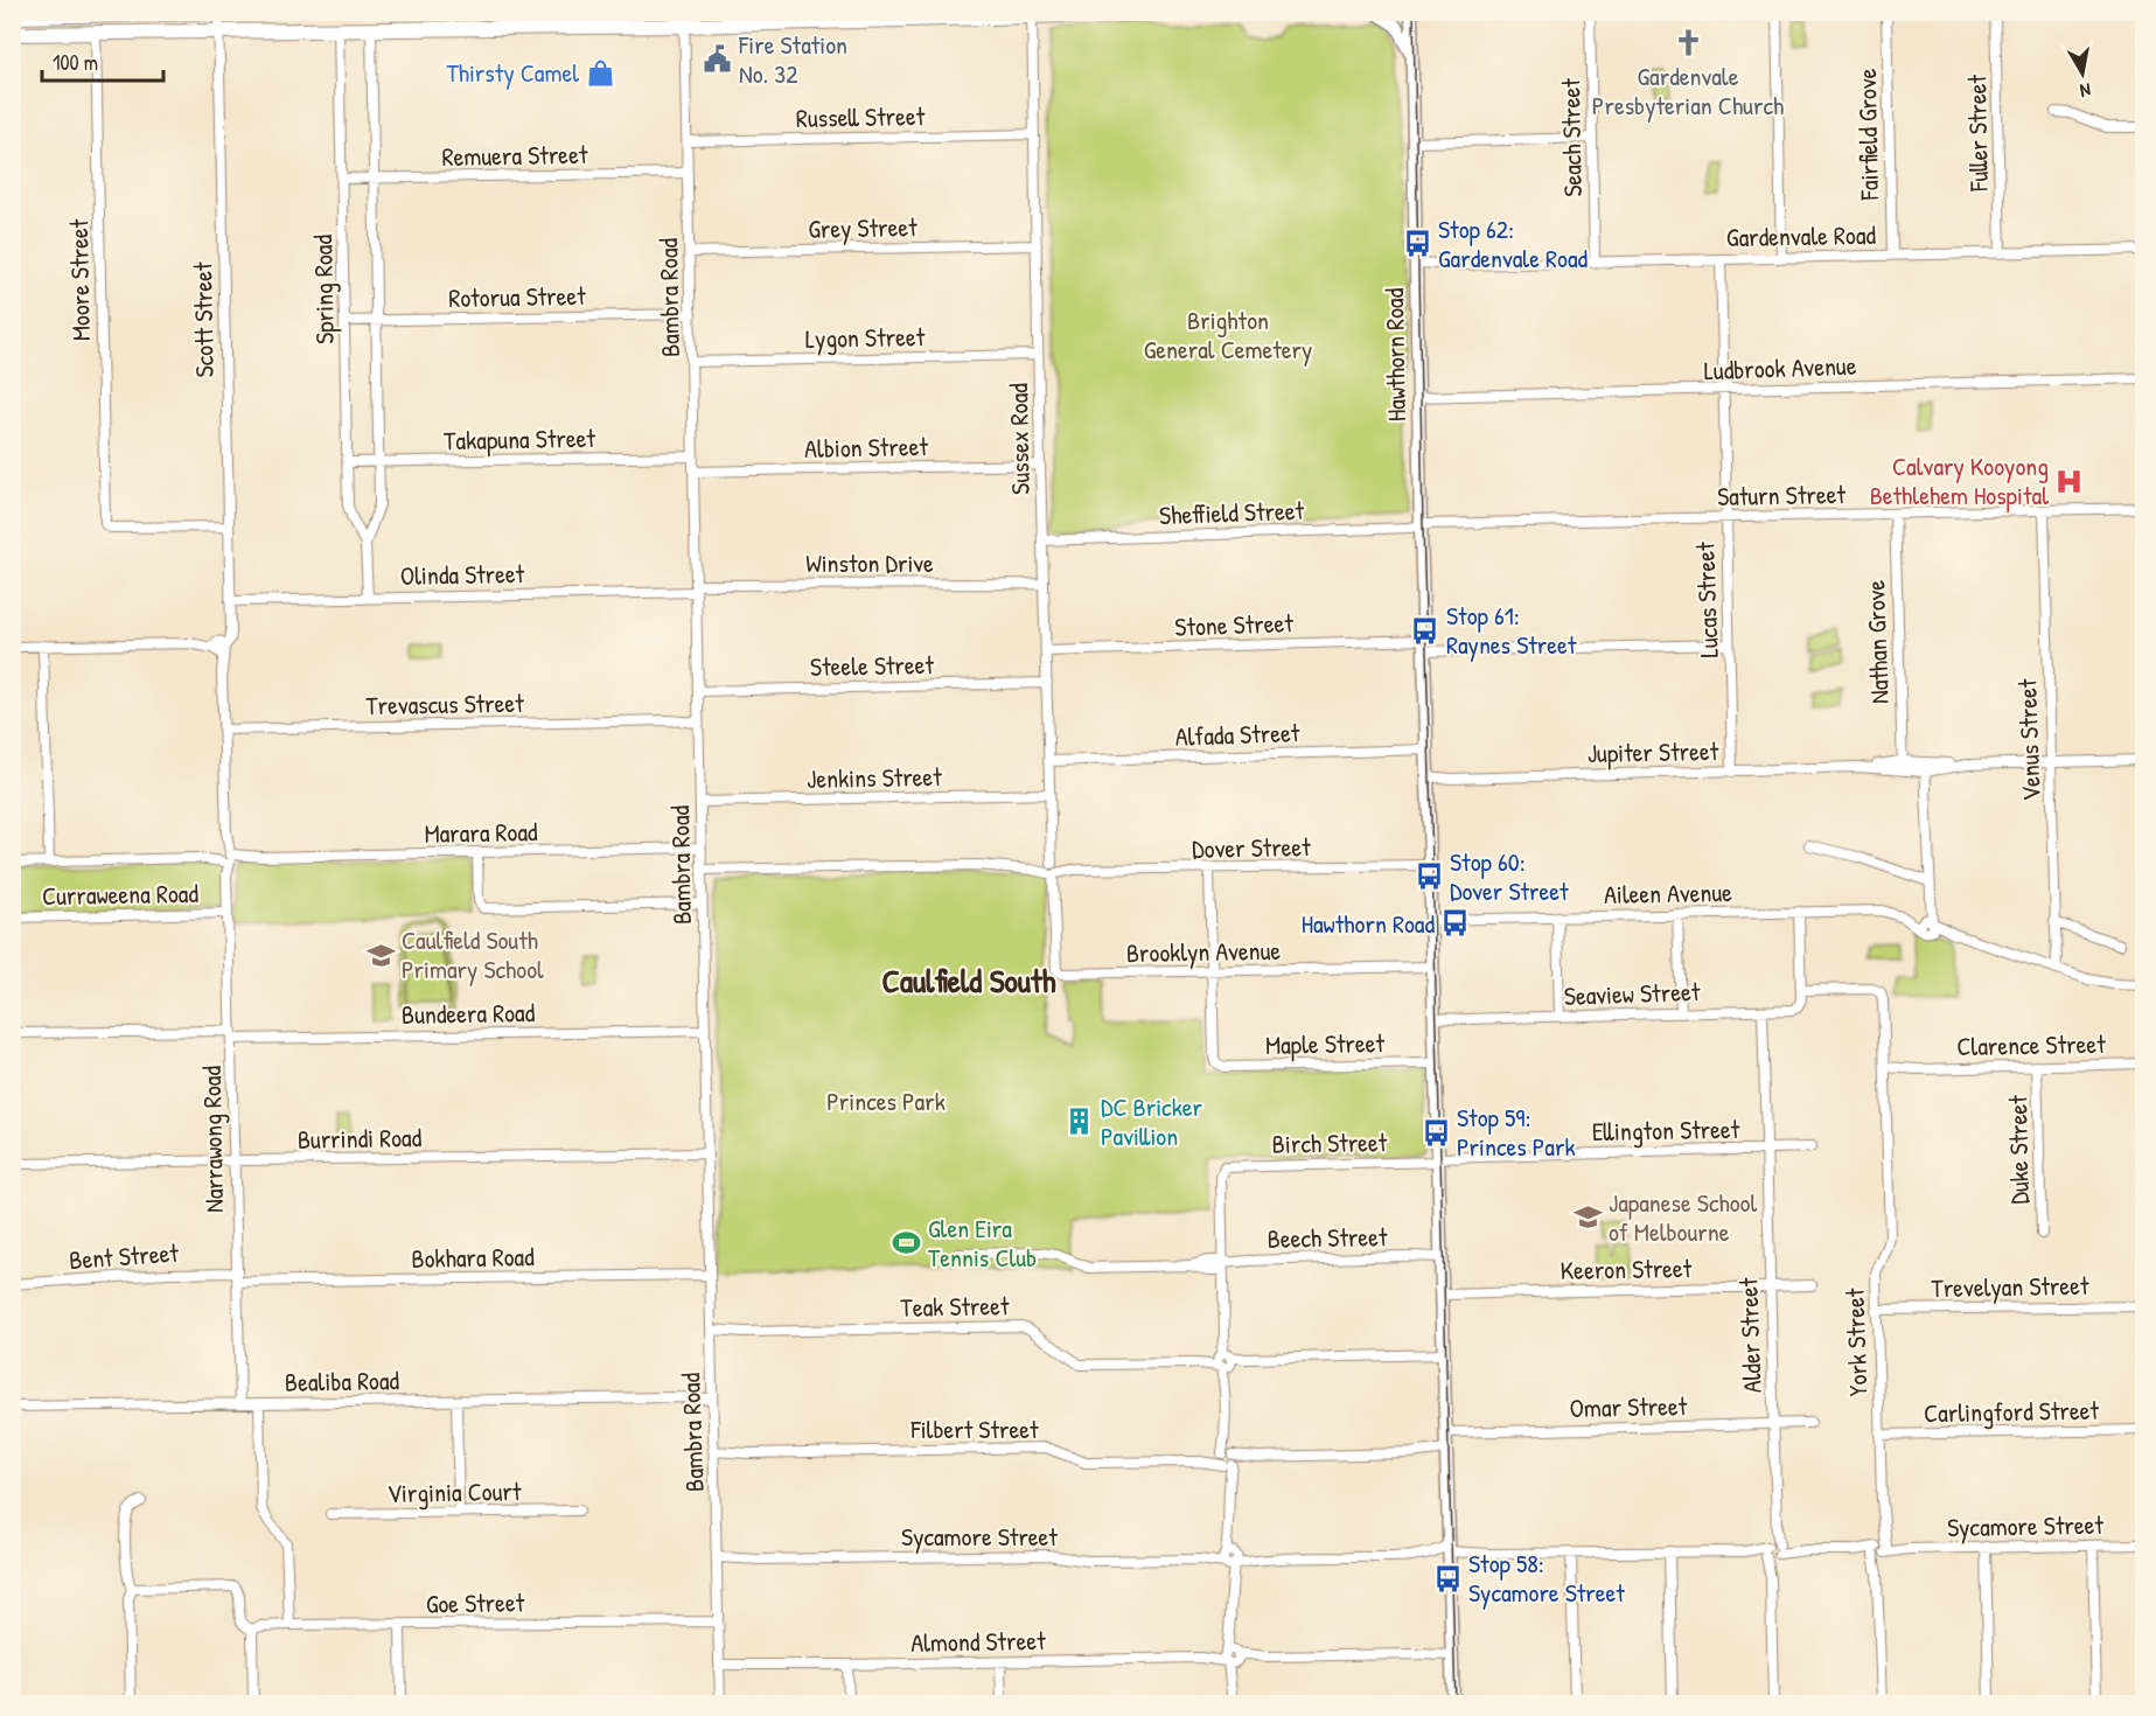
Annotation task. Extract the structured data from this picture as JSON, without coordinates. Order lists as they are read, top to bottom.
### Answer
{
  "streets": {
    "main road": ["Hawthorn Road"],
    "street": [
      "Russell Street",
      "Fuller Street",
      "Fairfield Grove",
      "Seach Street",
      "Remuera Street",
      "Grey Street",
      "Gardenvale Road",
      "Moore Street",
      "Spring Road",
      "Rotorua Street",
      "Bambra Road",
      "Scott Street",
      "Lygon Street",
      "Ludbrook Avenue",
      "Takapuna Street",
      "Sussex Road",
      "Albion Street",
      "Saturn Street",
      "Sheffield Street",
      "Winston Drive",
      "Olinda Street",
      "Lucas Street",
      "Stone Street",
      "Nathan Grove",
      "Steele Street",
      "Trevascus Street",
      "Alfada Street",
      "Venus Street",
      "Jupiter Street",
      "Jenkins Street",
      "Marara Road",
      "Dover Street",
      "Aileen Avenue",
      "Curraweena Road",
      "Brooklyn Avenue",
      "Seaview Street",
      "Bundeera Road",
      "Maple Street",
      "Clarence Street",
      "Ellington Street",
      "Burrindi Road",
      "Narrawong Road",
      "Birch Street",
      "Duke Street",
      "Beech Street",
      "Bent Street",
      "Bokhara Road",
      "Keeron Street",
      "Trevelyan Street",
      "Teak Street",
      "Alder Street",
      "York Street",
      "Bealiba Road",
      "Omar Street",
      "Carlingford Street",
      "Filbert Street",
      "Virginia Court",
      "Sycamore Street",
      "Goe Street",
      "Almond Street"
    ]
  },
  "crossings": [
    ["Russell Street", "Bambra Road"],
    ["Russell Street", "Sussex Road"],
    ["Fuller Street", "Gardenvale Road"],
    ["Fairfield Grove", "Gardenvale Road"],
    ["Seach Street", "Gardenvale Road"],
    ["Remuera Street", "Spring Road"],
    ["Remuera Street", "Bambra Road"],
    ["Grey Street", "Bambra Road"],
    ["Grey Street", "Sussex Road"],
    ["Gardenvale Road", "Hawthorn Road"],
    ["Gardenvale Road", "Lucas Street"],
    ["Moore Street", "Scott Street"],
    ["Spring Road", "Rotorua Street"],
    ["Spring Road", "Takapuna Street"],
    ["Spring Road", "Olinda Street"],
    ["Rotorua Street", "Bambra Road"],
    ["Bambra Road", "Lygon Street"],
    ["Bambra Road", "Takapuna Street"],
    ["Bambra Road", "Albion Street"],
    ["Bambra Road", "Winston Drive"],
    ["Bambra Road", "Olinda Street"],
    ["Bambra Road", "Steele Street"],
    ["Bambra Road", "Trevascus Street"],
    ["Bambra Road", "Jenkins Street"],
    ["Bambra Road", "Marara Road"],
    ["Bambra Road", "Dover Street"],
    ["Bambra Road", "Bundeera Road"],
    ["Bambra Road", "Burrindi Road"],
    ["Bambra Road", "Bokhara Road"],
    ["Bambra Road", "Teak Street"],
    ["Bambra Road", "Bealiba Road"],
    ["Bambra Road", "Filbert Street"],
    ["Bambra Road", "Sycamore Street"],
    ["Bambra Road", "Goe Street"],
    ["Bambra Road", "Almond Street"],
    ["Scott Street", "Olinda Street"],
    ["Lygon Street", "Sussex Road"],
    ["Hawthorn Road", "Ludbrook Avenue"],
    ["Hawthorn Road", "Saturn Street"],
    ["Hawthorn Road", "Sheffield Street"],
    ["Hawthorn Road", "Stone Street"],
    ["Hawthorn Road", "Alfada Street"],
    ["Hawthorn Road", "Jupiter Street"],
    ["Hawthorn Road", "Dover Street"],
    ["Hawthorn Road", "Aileen Avenue"],
    ["Hawthorn Road", "Brooklyn Avenue"],
    ["Hawthorn Road", "Seaview Street"],
    ["Hawthorn Road", "Maple Street"],
    ["Hawthorn Road", "Ellington Street"],
    ["Hawthorn Road", "Birch Street"],
    ["Hawthorn Road", "Beech Street"],
    ["Hawthorn Road", "Keeron Street"],
    ["Hawthorn Road", "Teak Street"],
    ["Hawthorn Road", "Omar Street"],
    ["Hawthorn Road", "Filbert Street"],
    ["Hawthorn Road", "Sycamore Street"],
    ["Hawthorn Road", "Almond Street"],
    ["Ludbrook Avenue", "Lucas Street"],
    ["Sussex Road", "Albion Street"],
    ["Sussex Road", "Sheffield Street"],
    ["Sussex Road", "Winston Drive"],
    ["Sussex Road", "Stone Street"],
    ["Sussex Road", "Steele Street"],
    ["Sussex Road", "Alfada Street"],
    ["Sussex Road", "Jenkins Street"],
    ["Sussex Road", "Dover Street"],
    ["Sussex Road", "Brooklyn Avenue"],
    ["Saturn Street", "Sheffield Street"],
    ["Saturn Street", "Lucas Street"],
    ["Saturn Street", "Nathan Grove"],
    ["Saturn Street", "Venus Street"],
    ["Winston Drive", "Olinda Street"],
    ["Lucas Street", "Stone Street"],
    ["Lucas Street", "Jupiter Street"],
    ["Nathan Grove", "Jupiter Street"],
    ["Venus Street", "Jupiter Street"],
    ["Venus Street", "Aileen Avenue"],
    ["Marara Road", "Narrawong Road"],
    ["Curraweena Road", "Narrawong Road"],
    ["Brooklyn Avenue", "Maple Street"],
    ["Seaview Street", "Alder Street"],
    ["Seaview Street", "York Street"],
    ["Bundeera Road", "Narrawong Road"],
    ["Clarence Street", "Duke Street"],
    ["Clarence Street", "York Street"],
    ["Ellington Street", "Birch Street"],
    ["Ellington Street", "Alder Street"],
    ["Burrindi Road", "Narrawong Road"],
    ["Narrawong Road", "Bent Street"],
    ["Narrawong Road", "Bokhara Road"],
    ["Narrawong Road", "Bealiba Road"],
    ["Birch Street", "Beech Street"],
    ["Bent Street", "Bokhara Road"],
    ["Keeron Street", "Alder Street"],
    ["Trevelyan Street", "York Street"],
    ["Alder Street", "Omar Street"],
    ["Alder Street", "Sycamore Street"],
    ["York Street", "Carlingford Street"],
    ["York Street", "Sycamore Street"]
  ],
  "districts": ["Caulfield South"],
  "parks": ["Brighton General Cemetery", "Princes Park"],
  "places": {
    "church": ["Gardenvale Presbyterian Church"],
    "public building": ["Fire Station No. 32"],
    "shop": ["Thirsty Camel"],
    "bus stop": [
      "Stop 62: Gardenvale Road",
      "Stop 61: Raynes Street",
      "Stop 60: Dover Street",
      "Hawthorn Road",
      "Stop 59: Princes Park",
      "Stop 58: Sycamore Street"
    ],
    "hospital": ["Calvary Kooyong Bethlehem Hospital"],
    "school or university": ["Caulfield South Primary School", "Japanese School of Melbourne"],
    "building": ["DC Bricker Pavillion"],
    "sports": ["Glen Eira Tennis Club"]
  },
  "scale_bar": "100 m",
  "north": "bottom"
}
